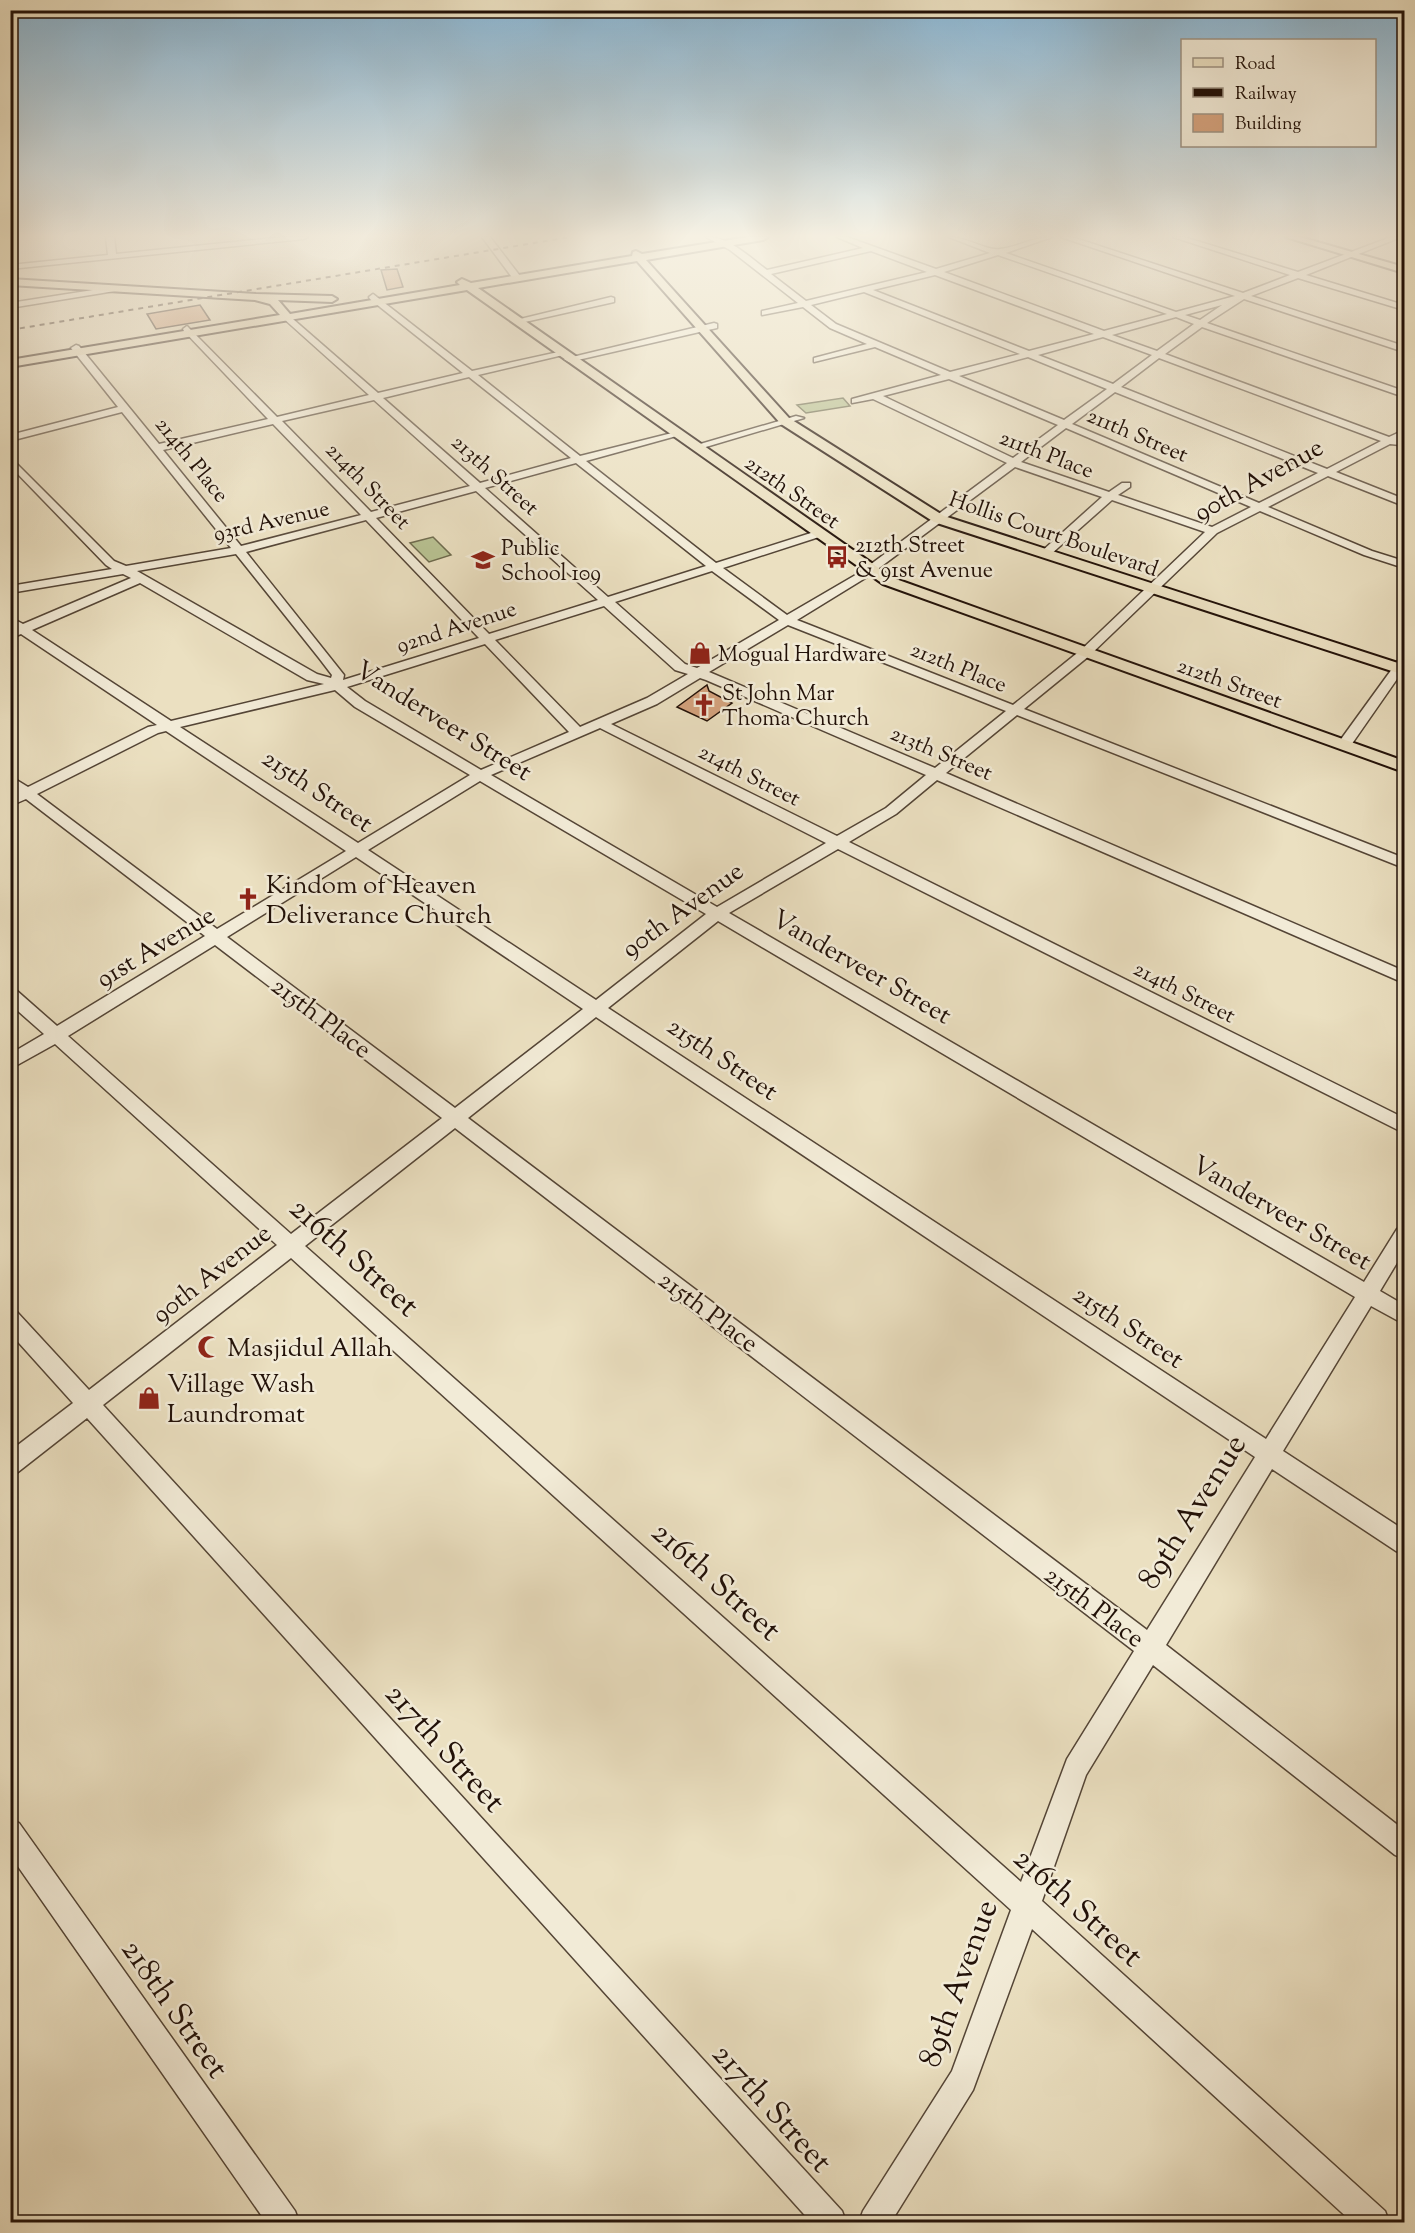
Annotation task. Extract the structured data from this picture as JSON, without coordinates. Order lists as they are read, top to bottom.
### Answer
{
  "streets": {
    "main road": ["212th Street", "Hollis Court Boulevard"],
    "street": [
      "211th Street",
      "211th Place",
      "214th Place",
      "213th Street",
      "90th Avenue",
      "214th Street",
      "93rd Avenue",
      "92nd Avenue",
      "212th Place",
      "Vanderveer Street",
      "215th Street",
      "91st Avenue",
      "215th Place",
      "216th Street",
      "89th Avenue",
      "217th Street",
      "218th Street"
    ]
  },
  "crossings": [
    ["211th Street", "90th Avenue"],
    ["211th Place", "90th Avenue"],
    ["214th Place", "93rd Avenue"],
    ["214th Place", "92nd Avenue"],
    ["214th Place", "Vanderveer Street"],
    ["213th Street", "90th Avenue"],
    ["213th Street", "93rd Avenue"],
    ["213th Street", "92nd Avenue"],
    ["90th Avenue", "214th Street"],
    ["90th Avenue", "212th Street"],
    ["90th Avenue", "Hollis Court Boulevard"],
    ["90th Avenue", "212th Place"],
    ["90th Avenue", "Vanderveer Street"],
    ["90th Avenue", "215th Street"],
    ["90th Avenue", "215th Place"],
    ["90th Avenue", "216th Street"],
    ["90th Avenue", "217th Street"],
    ["214th Street", "93rd Avenue"],
    ["214th Street", "92nd Avenue"],
    ["214th Street", "91st Avenue"],
    ["212th Street", "93rd Avenue"],
    ["212th Street", "92nd Avenue"],
    ["93rd Avenue", "212th Place"],
    ["93rd Avenue", "Vanderveer Street"],
    ["92nd Avenue", "212th Place"],
    ["92nd Avenue", "Vanderveer Street"],
    ["92nd Avenue", "215th Street"],
    ["92nd Avenue", "215th Place"],
    ["Vanderveer Street", "91st Avenue"],
    ["Vanderveer Street", "89th Avenue"],
    ["215th Street", "91st Avenue"],
    ["215th Street", "89th Avenue"],
    ["91st Avenue", "215th Place"],
    ["91st Avenue", "216th Street"],
    ["215th Place", "89th Avenue"],
    ["216th Street", "89th Avenue"]
  ],
  "places": {
    "bus stop": ["212th Street & 91st Avenue"],
    "school or university": ["Public School 109"],
    "shop": ["Mogual Hardware", "Village Wash Laundromat"],
    "church": ["St John Mar Thoma Church", "Kindom of Heaven Deliverance Church"],
    "mosque": ["Masjidul Allah"]
  },
  "legend": ["Road", "Railway", "Building"]
}
